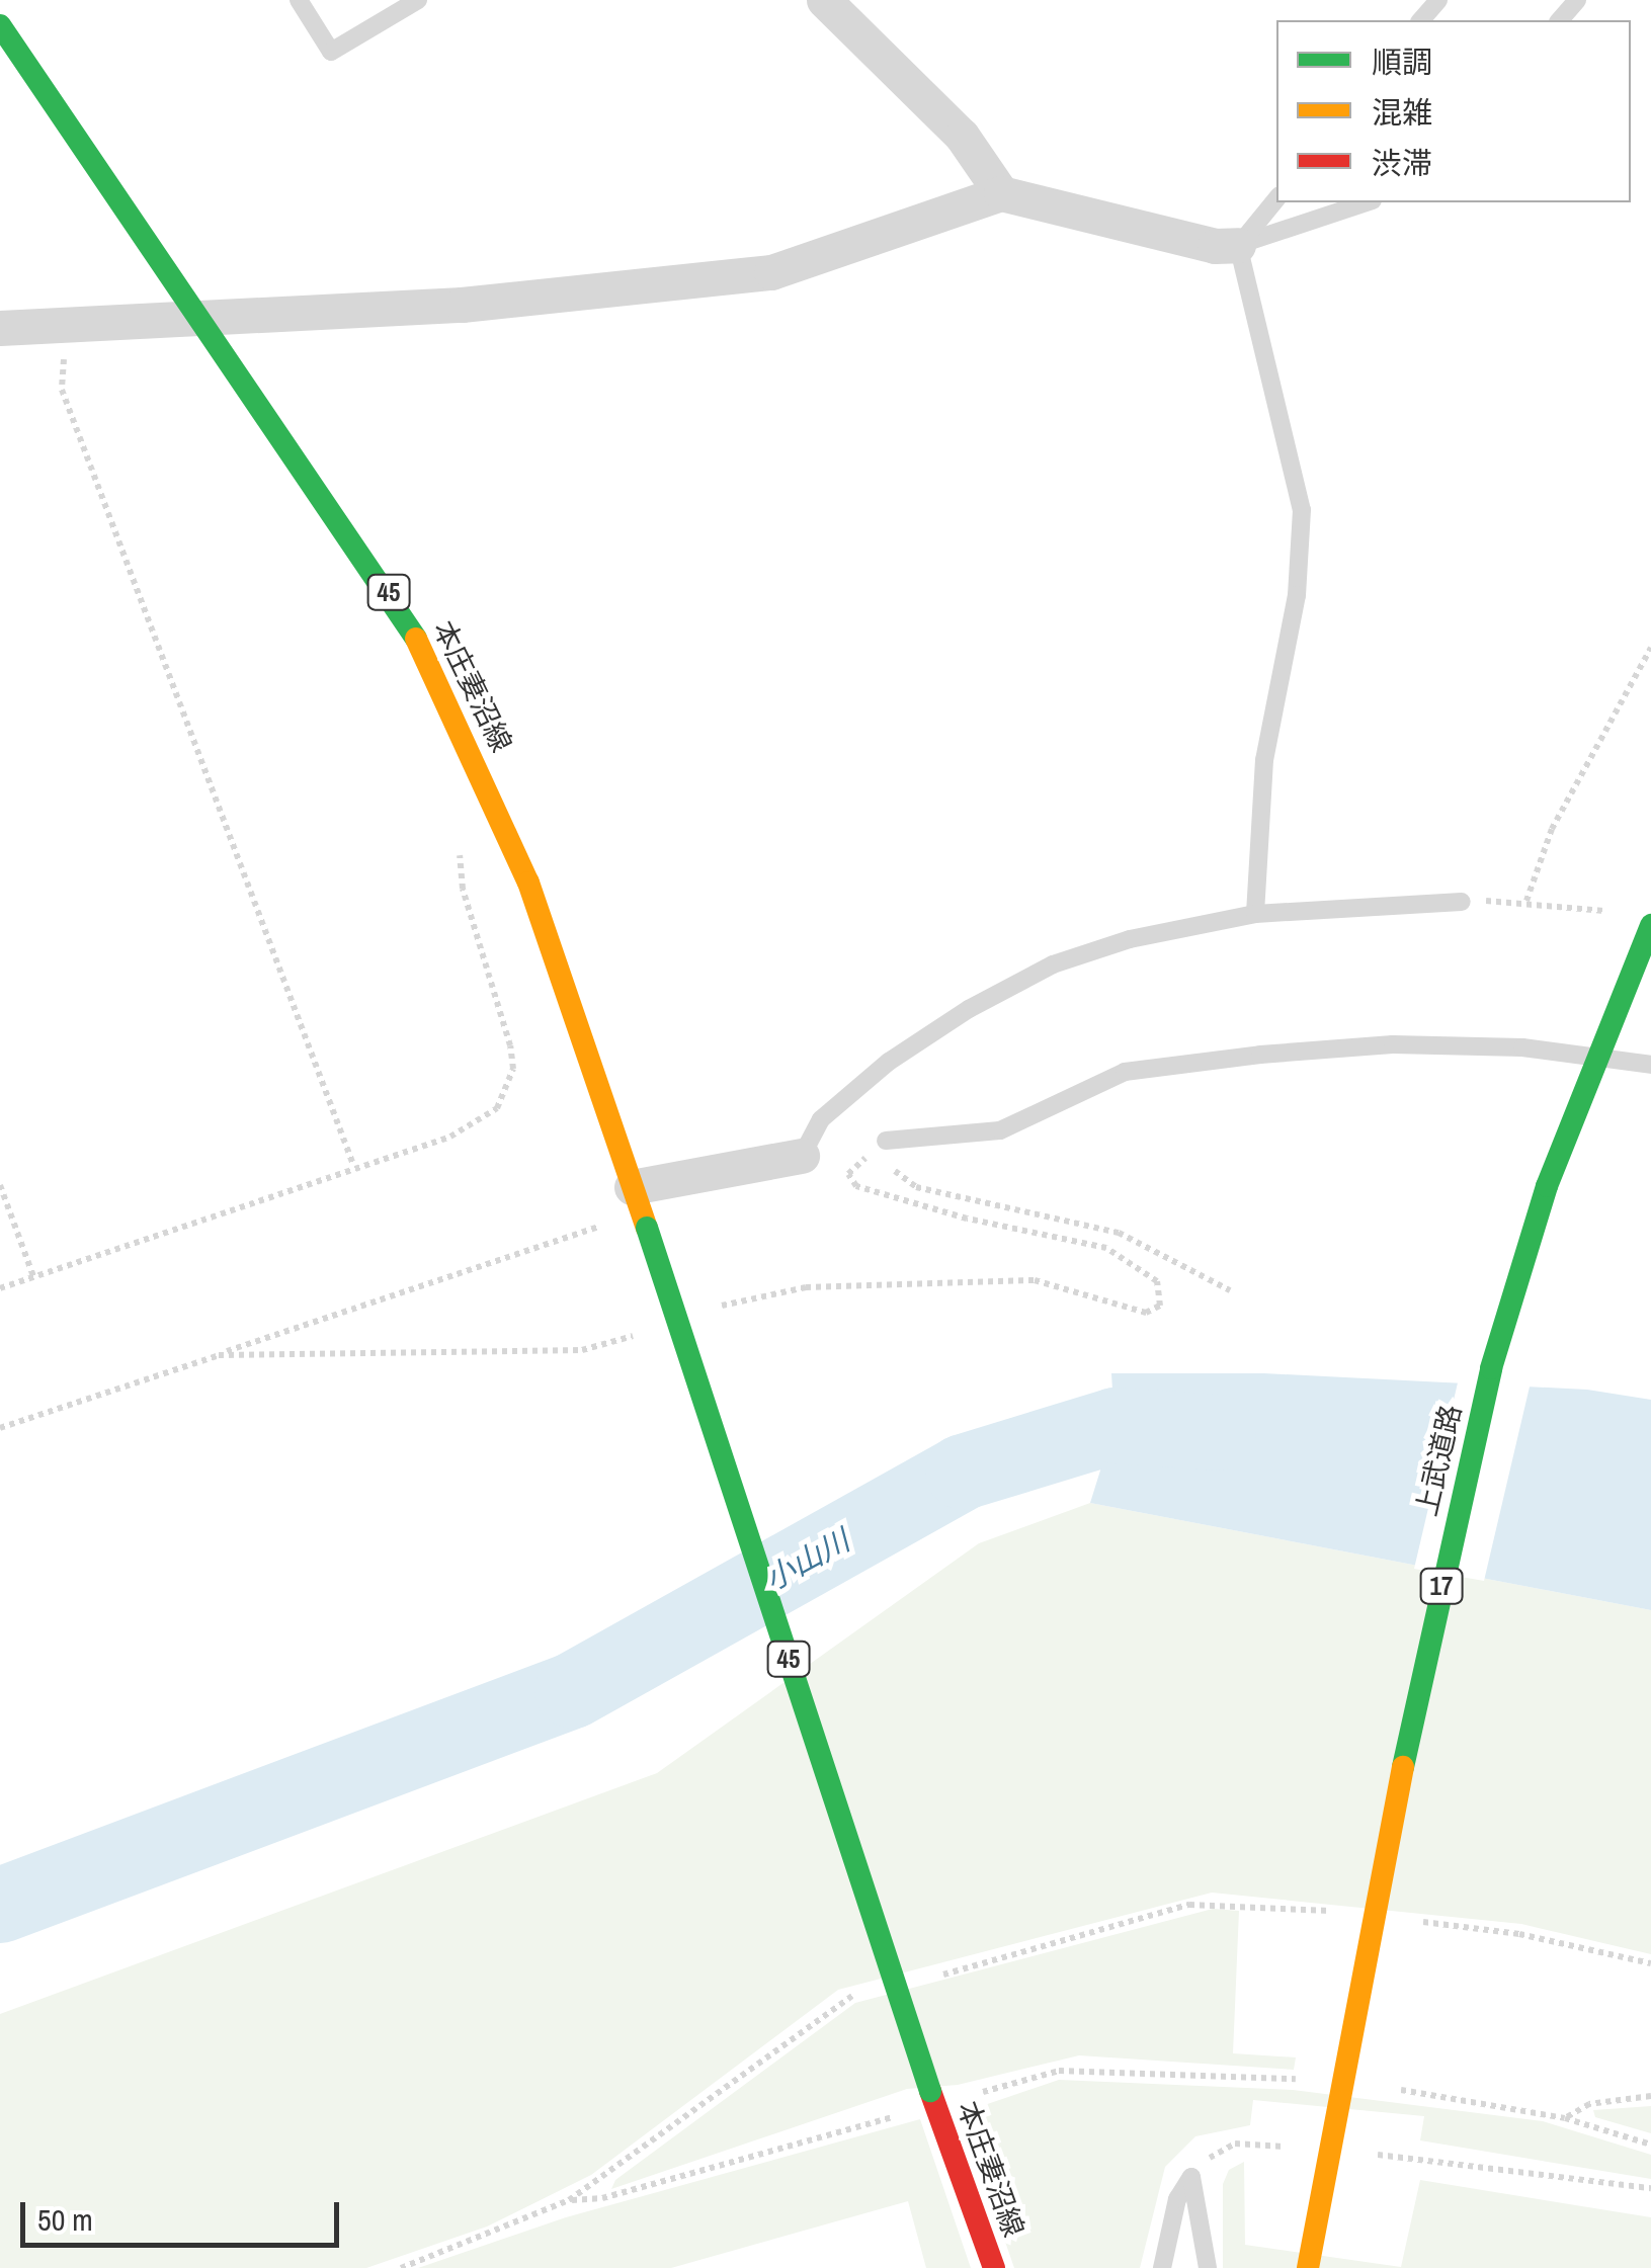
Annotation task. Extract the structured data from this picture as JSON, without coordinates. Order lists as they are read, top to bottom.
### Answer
{
  "streets": {
    "main road": [
      "45",
      "本庄妻沼線",
      "上武道路",
      "17"
    ]
  },
  "water": ["小山川"],
  "legend": ["順調", "混雑", "渋滞"],
  "scale_bar": "50 m"
}
